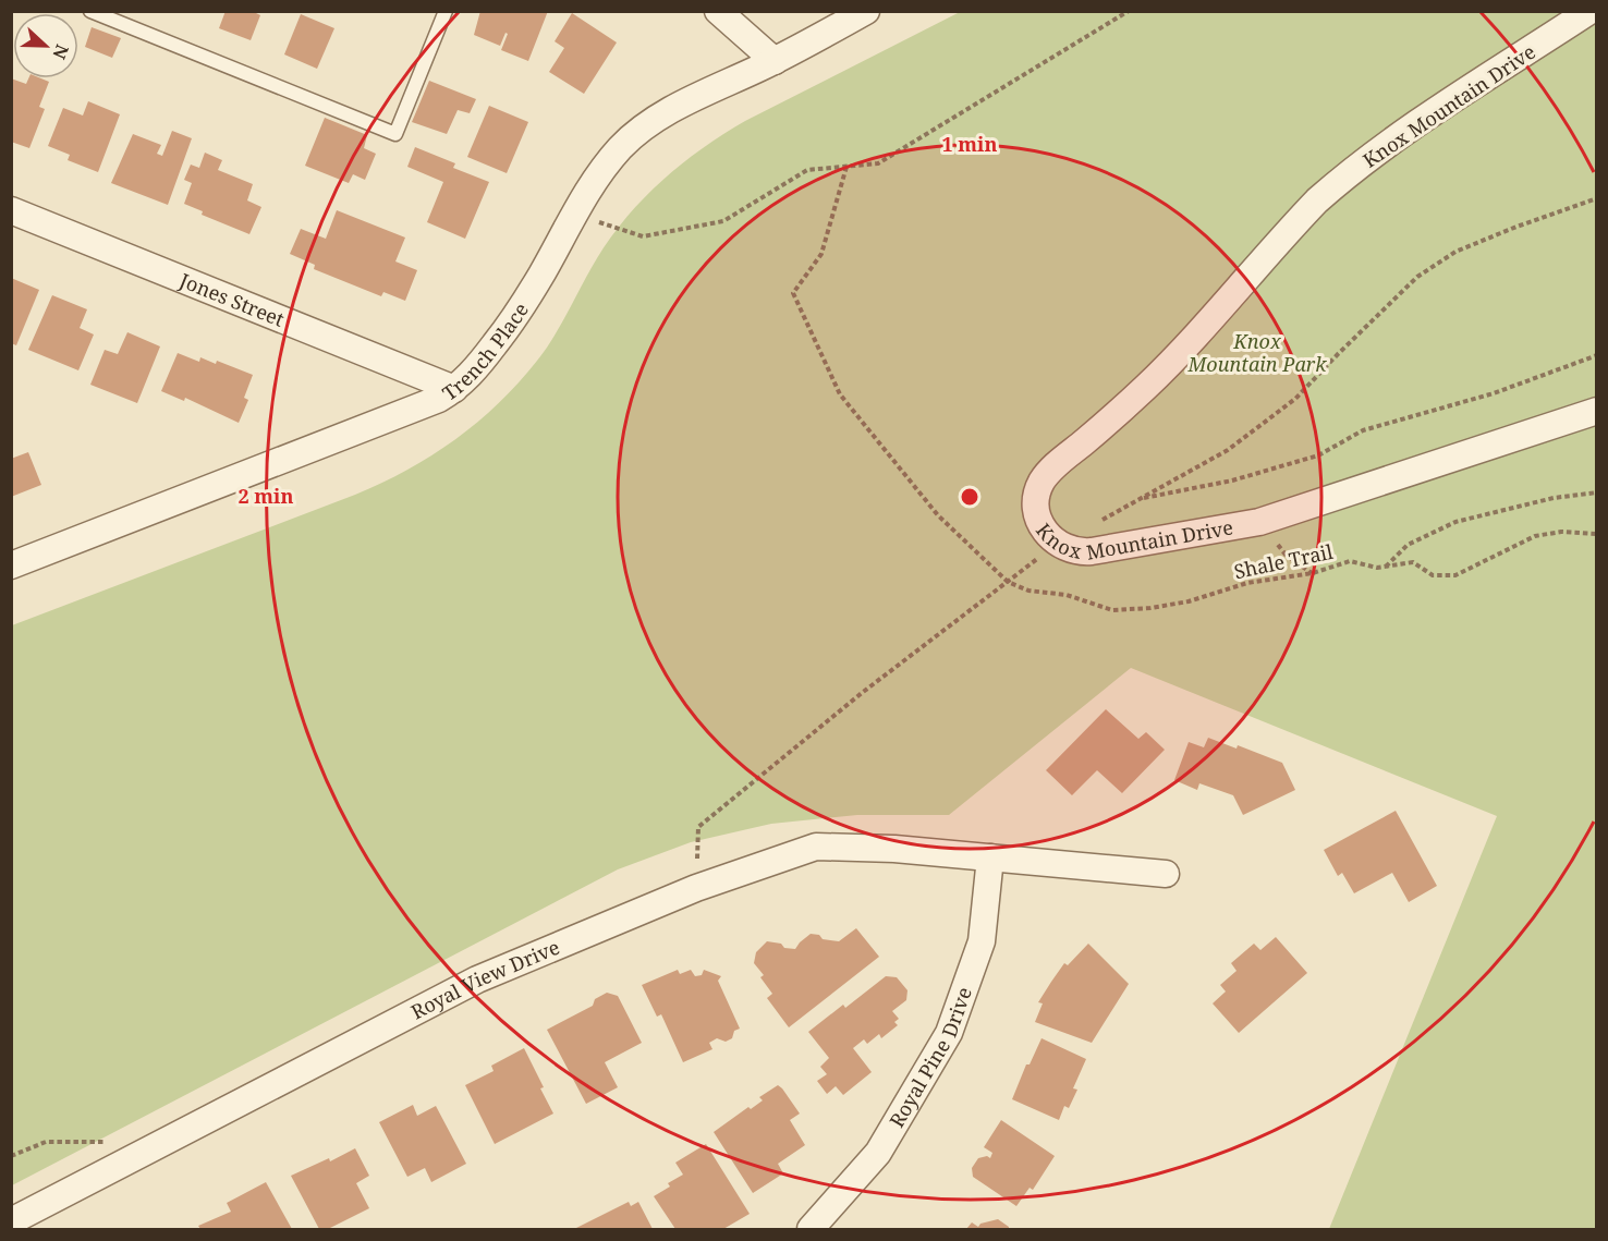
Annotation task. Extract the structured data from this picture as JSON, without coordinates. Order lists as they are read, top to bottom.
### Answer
{
  "streets": {
    "street": [
      "Knox Mountain Drive",
      "Jones Street",
      "Trench Place",
      "Royal View Drive",
      "Royal Pine Drive"
    ],
    "path": ["Shale Trail"]
  },
  "crossings": [
    ["Jones Street", "Trench Place"],
    ["Royal View Drive", "Royal Pine Drive"]
  ],
  "parks": ["Knox Mountain Park"],
  "north": "right",
  "rings": ["1 min", "2 min"]
}
